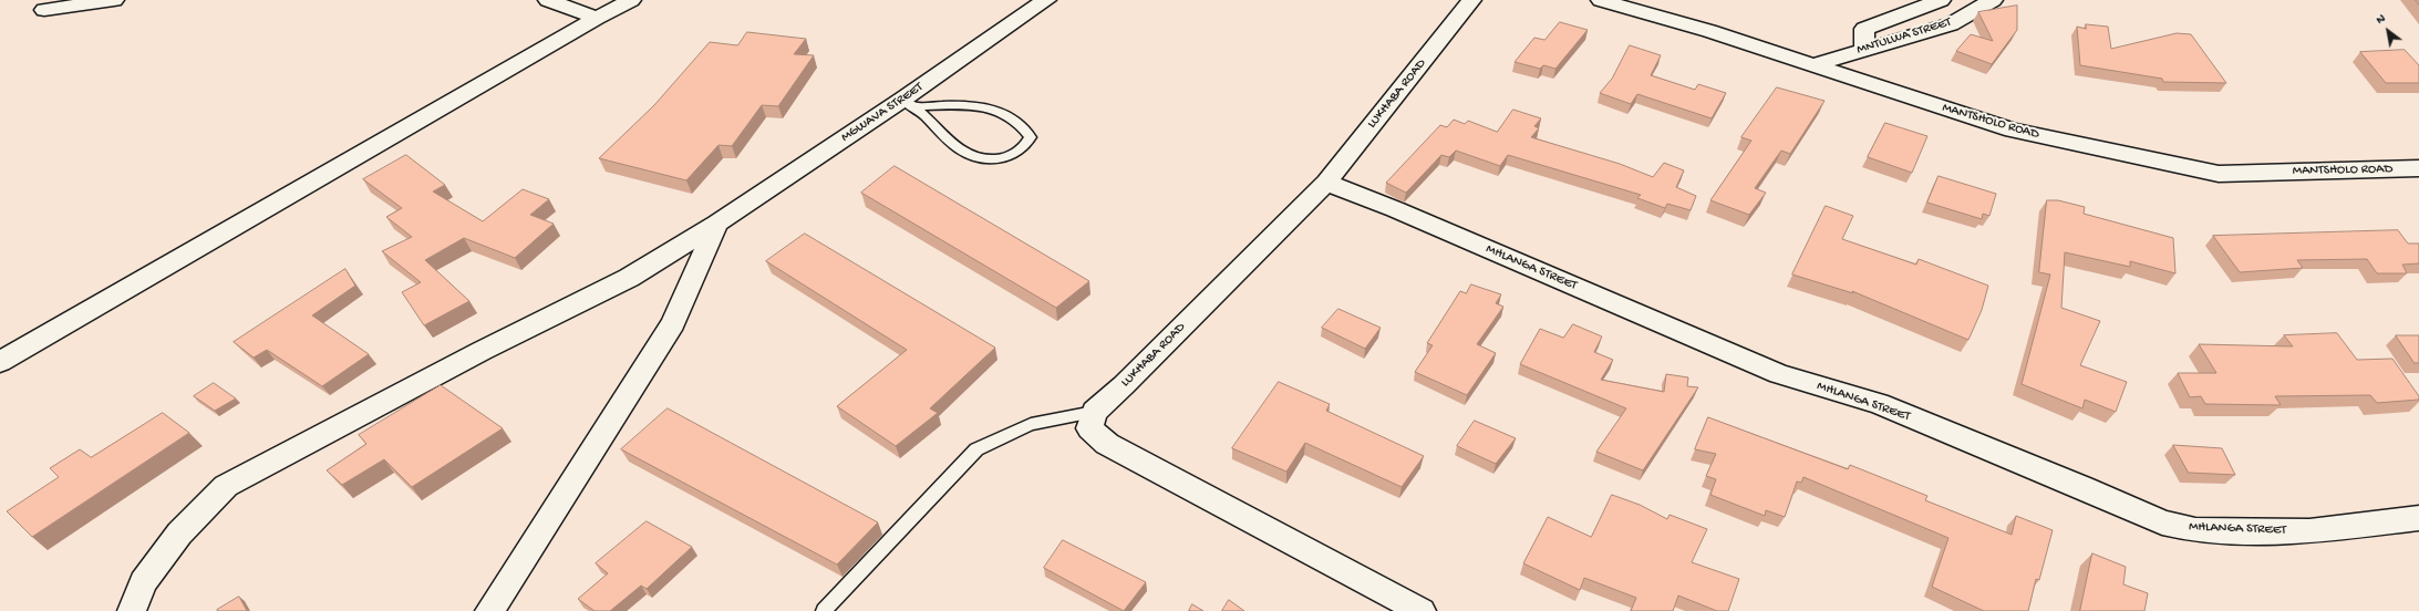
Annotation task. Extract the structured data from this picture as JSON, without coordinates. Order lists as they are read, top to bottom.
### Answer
{
  "streets": {
    "street": [
      "MNTULWA STREET",
      "LUKHABA ROAD",
      "MGWAVA STREET",
      "MANTSHOLO ROAD",
      "MHLANGA STREET"
    ]
  },
  "crossings": [
    ["MNTULWA STREET", "MANTSHOLO ROAD"],
    ["LUKHABA ROAD", "MHLANGA STREET"]
  ],
  "north": "top left"
}
